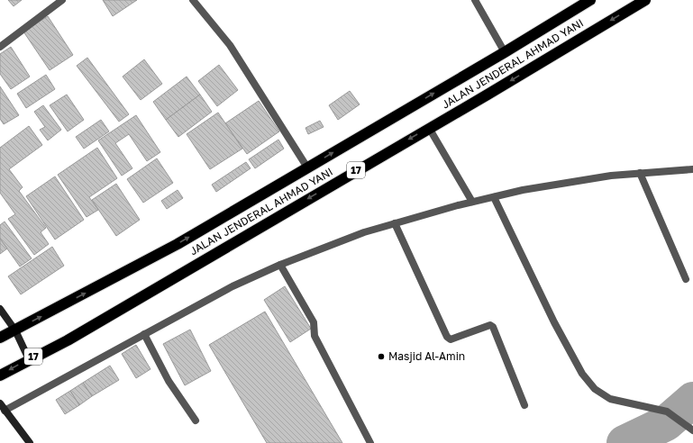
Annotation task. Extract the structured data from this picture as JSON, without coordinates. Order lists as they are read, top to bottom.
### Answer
{
  "streets": {
    "highway": ["JALAN JENDERAL AHMAD YANI", "17"]
  },
  "places": ["Masjid Al-Amin"]
}
